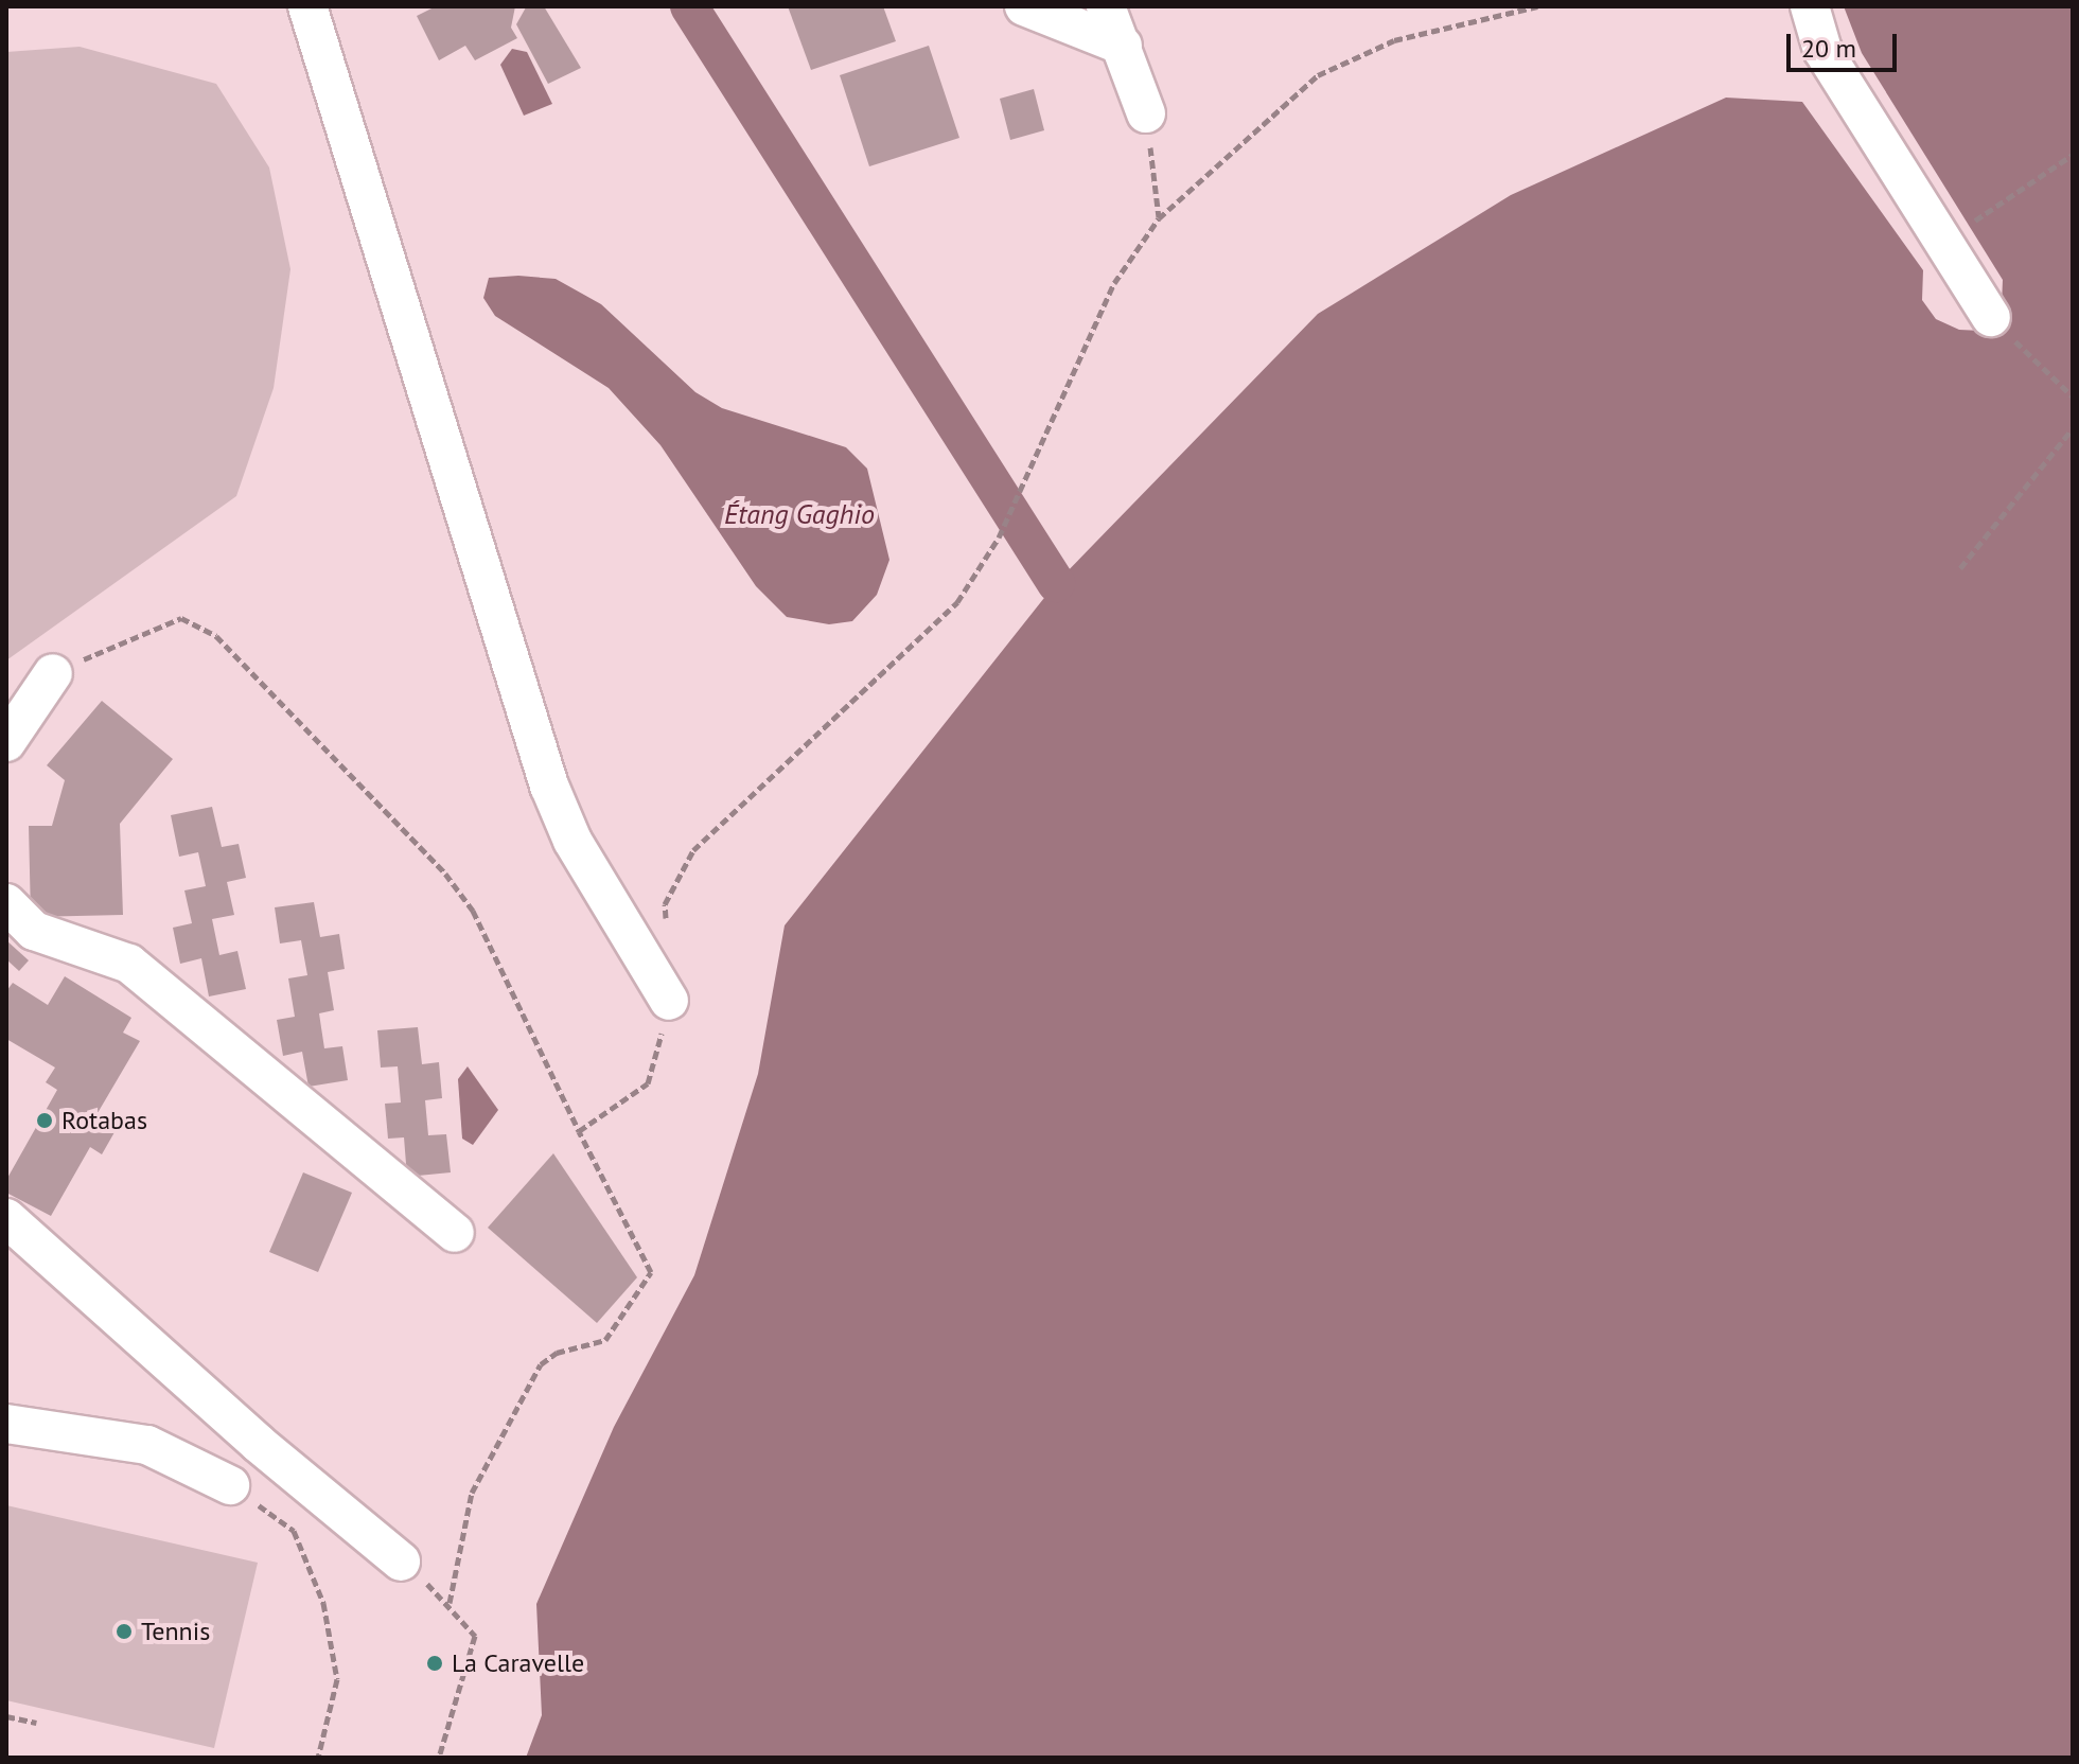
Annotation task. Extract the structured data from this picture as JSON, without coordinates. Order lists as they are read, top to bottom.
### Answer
{
  "water": ["Étang Gaghio"],
  "places": ["Rotabas", "Tennis", "La Caravelle"],
  "scale_bar": "20 m"
}
